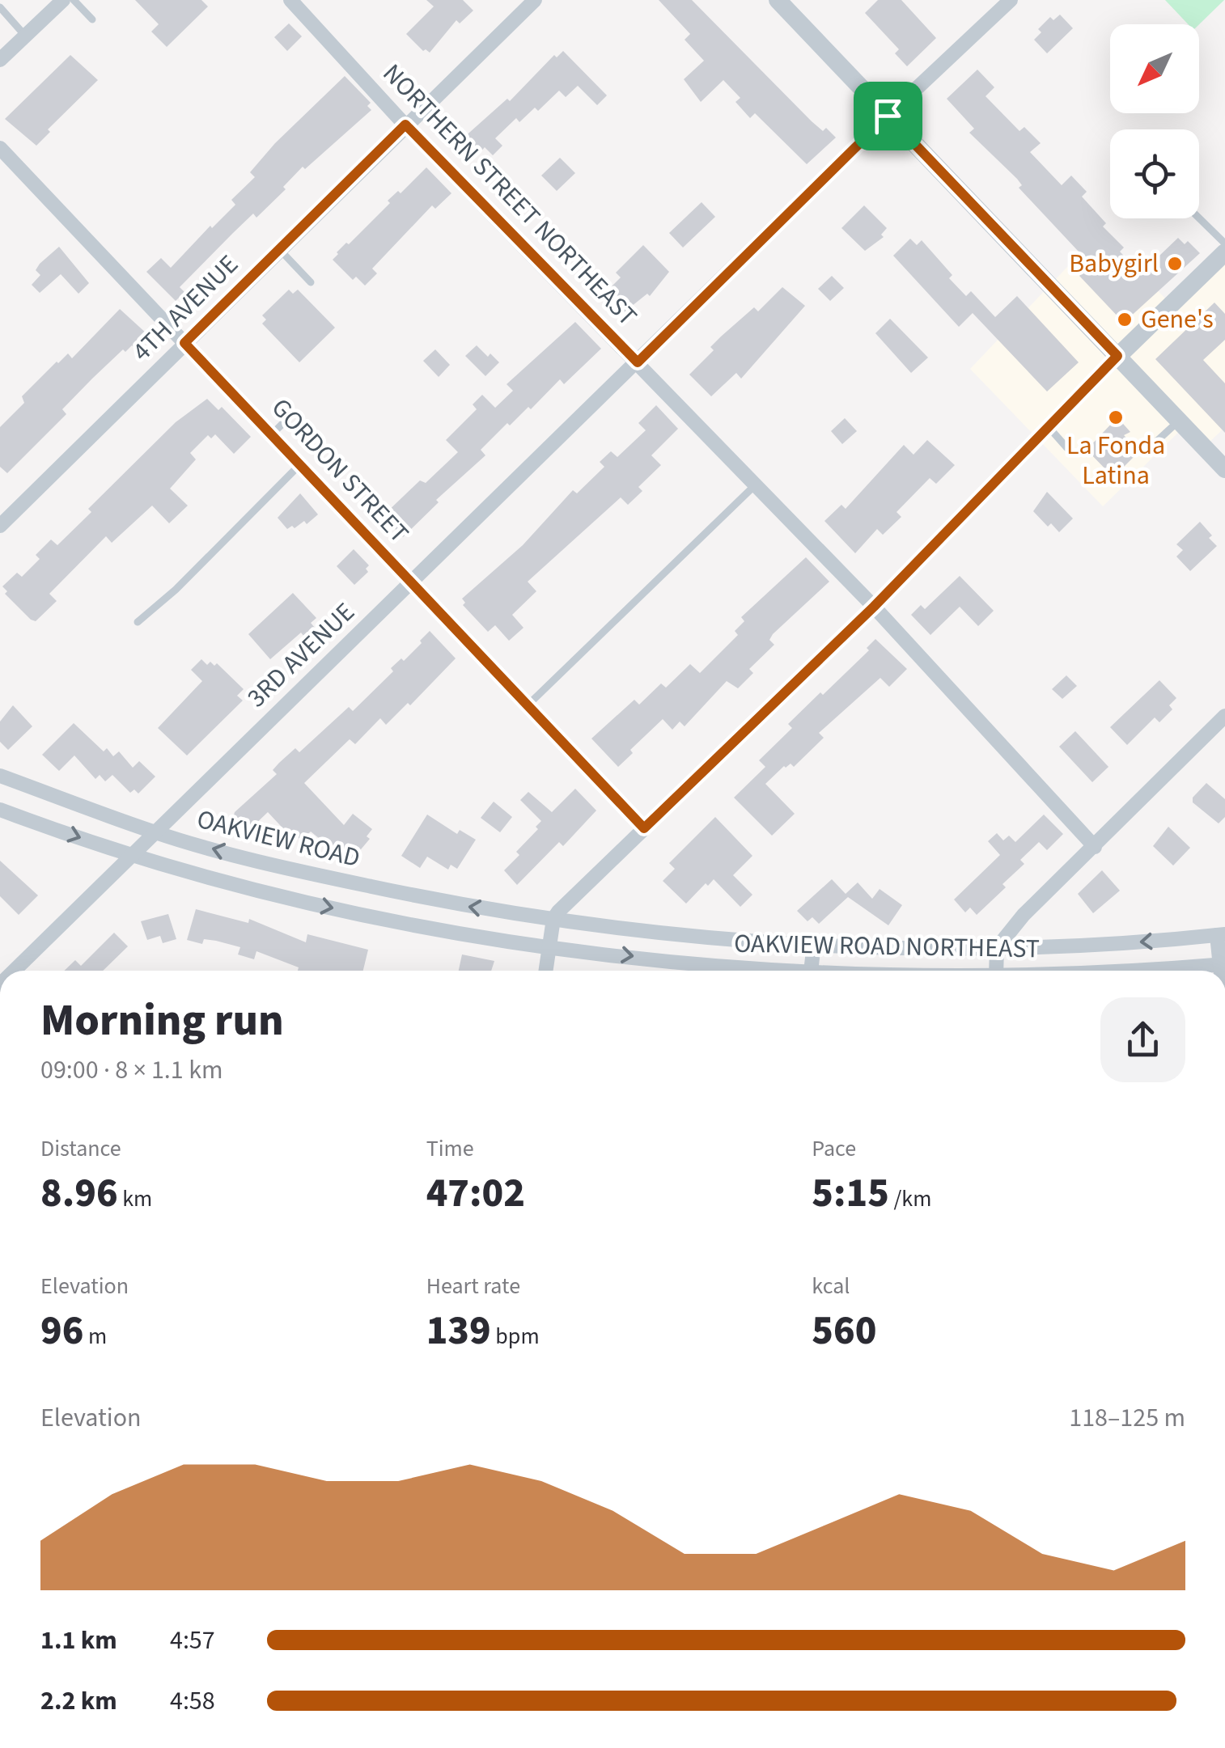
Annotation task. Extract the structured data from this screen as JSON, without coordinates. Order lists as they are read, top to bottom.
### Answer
{
  "streets": {
    "street": [
      "NORTHERN STREET NORTHEAST",
      "4TH AVENUE",
      "GORDON STREET",
      "3RD AVENUE",
      "OAKVIEW ROAD",
      "OAKVIEW ROAD NORTHEAST"
    ]
  },
  "crossings": [
    ["NORTHERN STREET NORTHEAST", "4TH AVENUE"],
    ["NORTHERN STREET NORTHEAST", "3RD AVENUE"],
    ["4TH AVENUE", "GORDON STREET"],
    ["GORDON STREET", "3RD AVENUE"],
    ["3RD AVENUE", "OAKVIEW ROAD"],
    ["OAKVIEW ROAD", "OAKVIEW ROAD NORTHEAST"]
  ],
  "places": ["Babygirl", "Gene's", "La Fonda Latina"],
  "north": "bottom left",
  "page": {
    "heading": ["Morning run", "09:00 · 8 × 1.1 km"],
    "stats": [
      ["Distance", "8.96 km"],
      ["Time", "47:02"],
      ["Pace", "5:15 /km"],
      ["Elevation", "96 m"],
      ["Heart rate", "139 bpm"],
      ["kcal", "560"]
    ],
    "chart": ["Elevation", "118–125 m"],
    "list": [
      {
        "name": "1.1 km",
        "note": "4:57"
      },
      {
        "name": "2.2 km",
        "note": "4:58"
      }
    ]
  }
}
